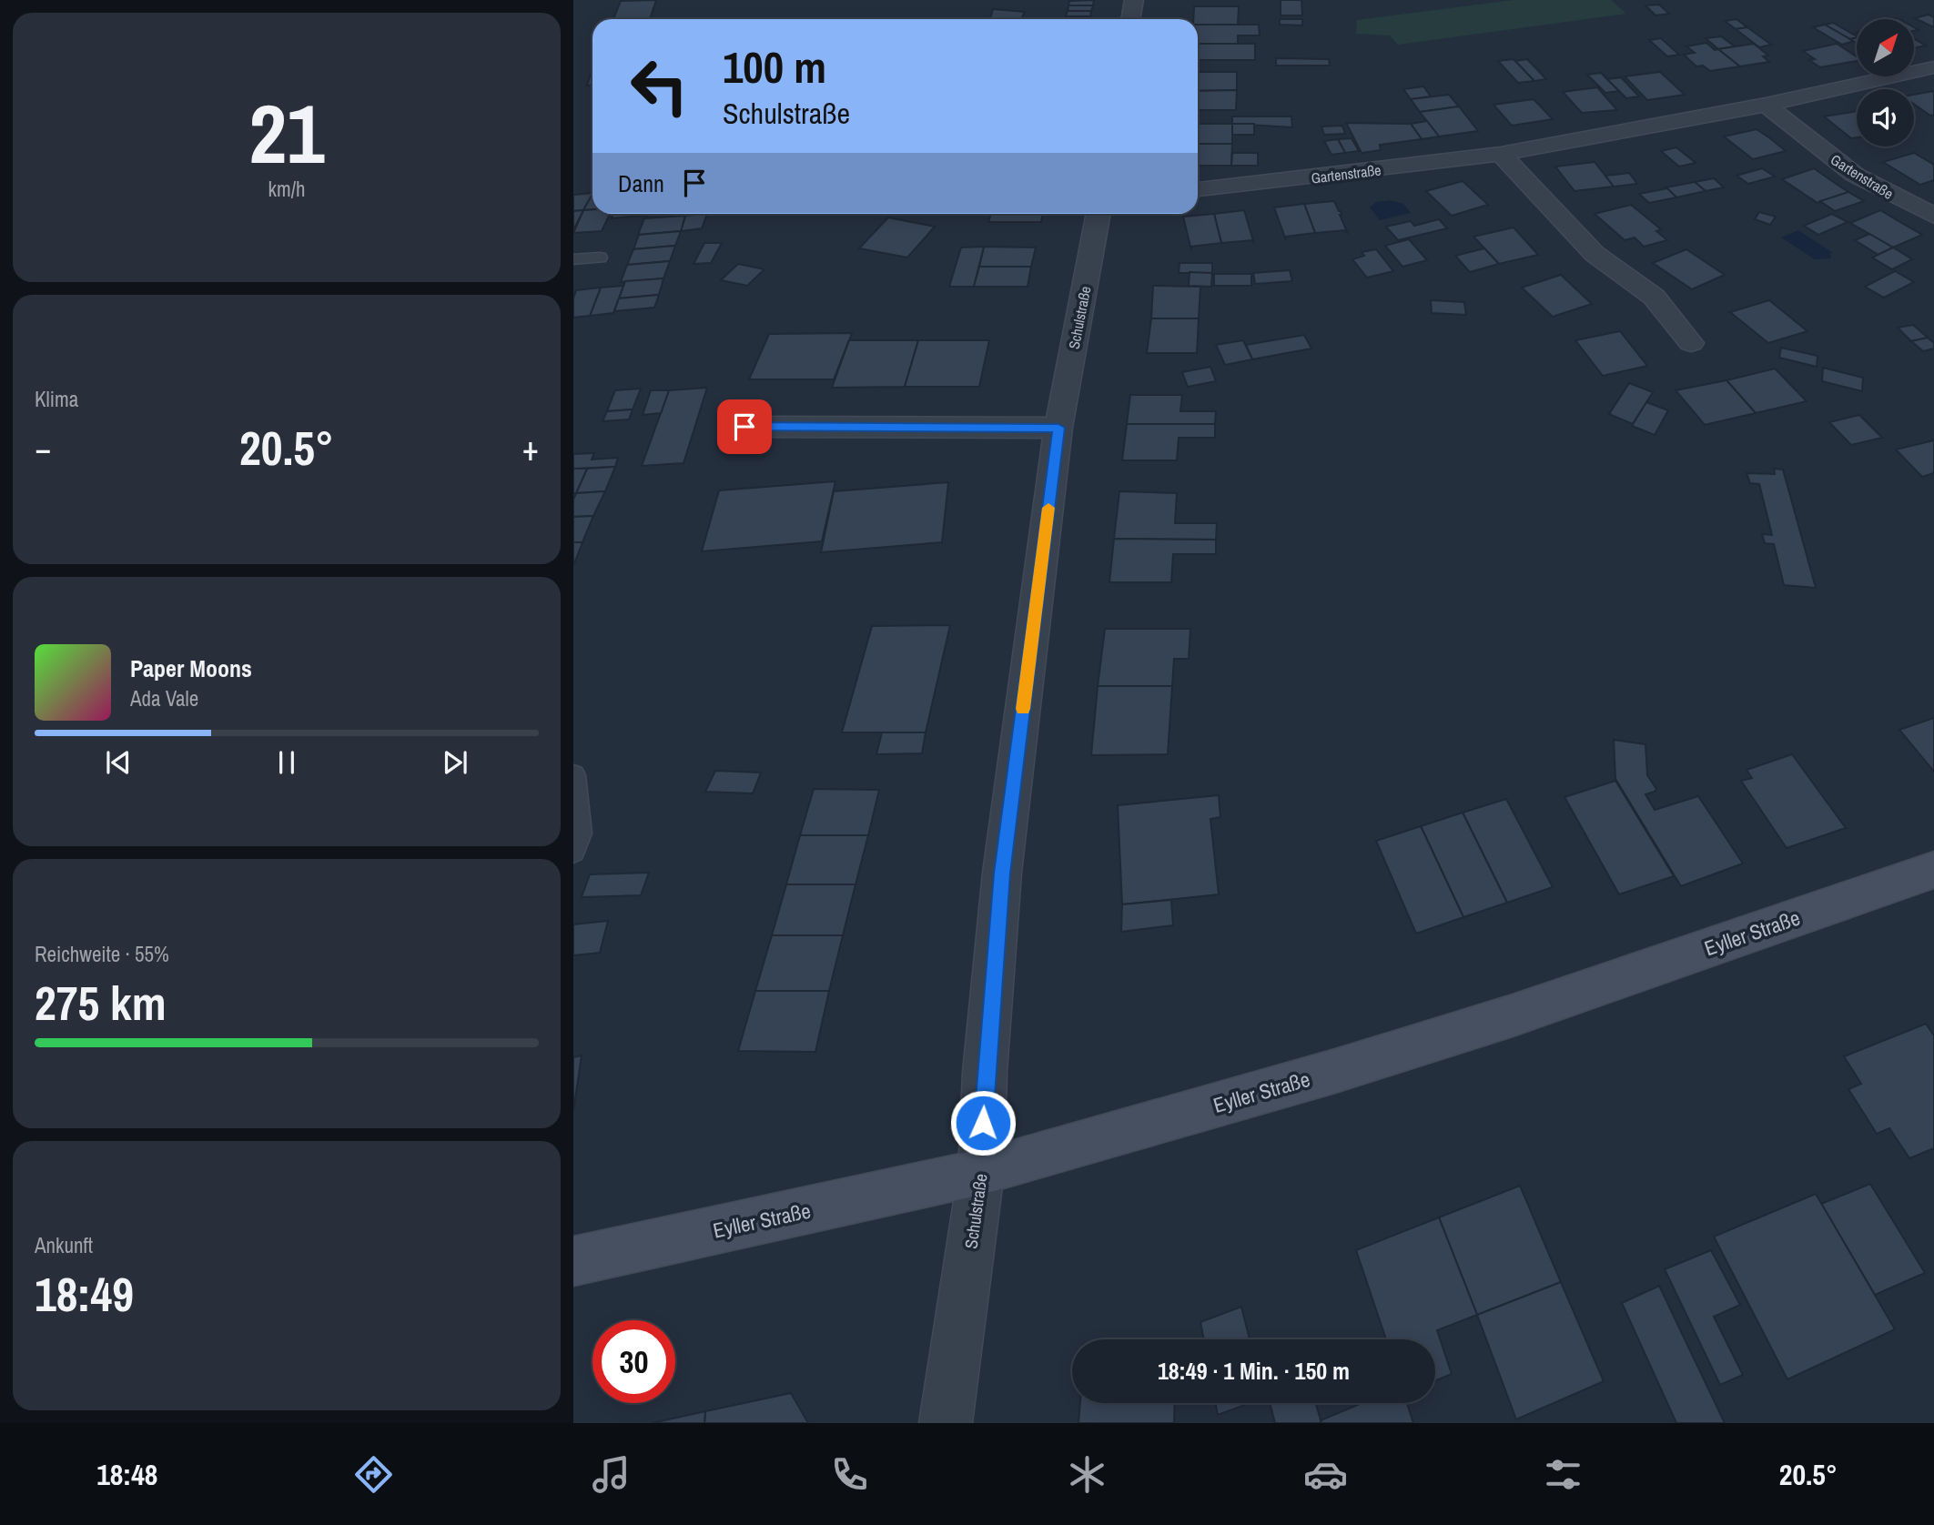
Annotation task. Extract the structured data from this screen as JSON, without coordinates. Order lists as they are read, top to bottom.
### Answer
{
  "streets": {
    "main road": ["Eyller Straße"],
    "street": ["Gartenstraße", "Schulstraße"]
  },
  "crossings": [
    ["Schulstraße", "Eyller Straße"]
  ],
  "north": "top right",
  "page": {
    "tile": [
      ["21", "km/h"],
      "Klima",
      ["Reichweite · 55%", "275 km"],
      ["Ankunft", "18:49"]
    ],
    "turn": ["100 m", "Schulstraße"],
    "then": "Dann",
    "heat": ["−", "20.5°", "+"],
    "song": ["Paper Moons", "Ada Vale"],
    "limit": "30",
    "trip": "18:49 · 1 Min. · 150 m",
    "tabs": ["18:48", "20.5°"]
  }
}
